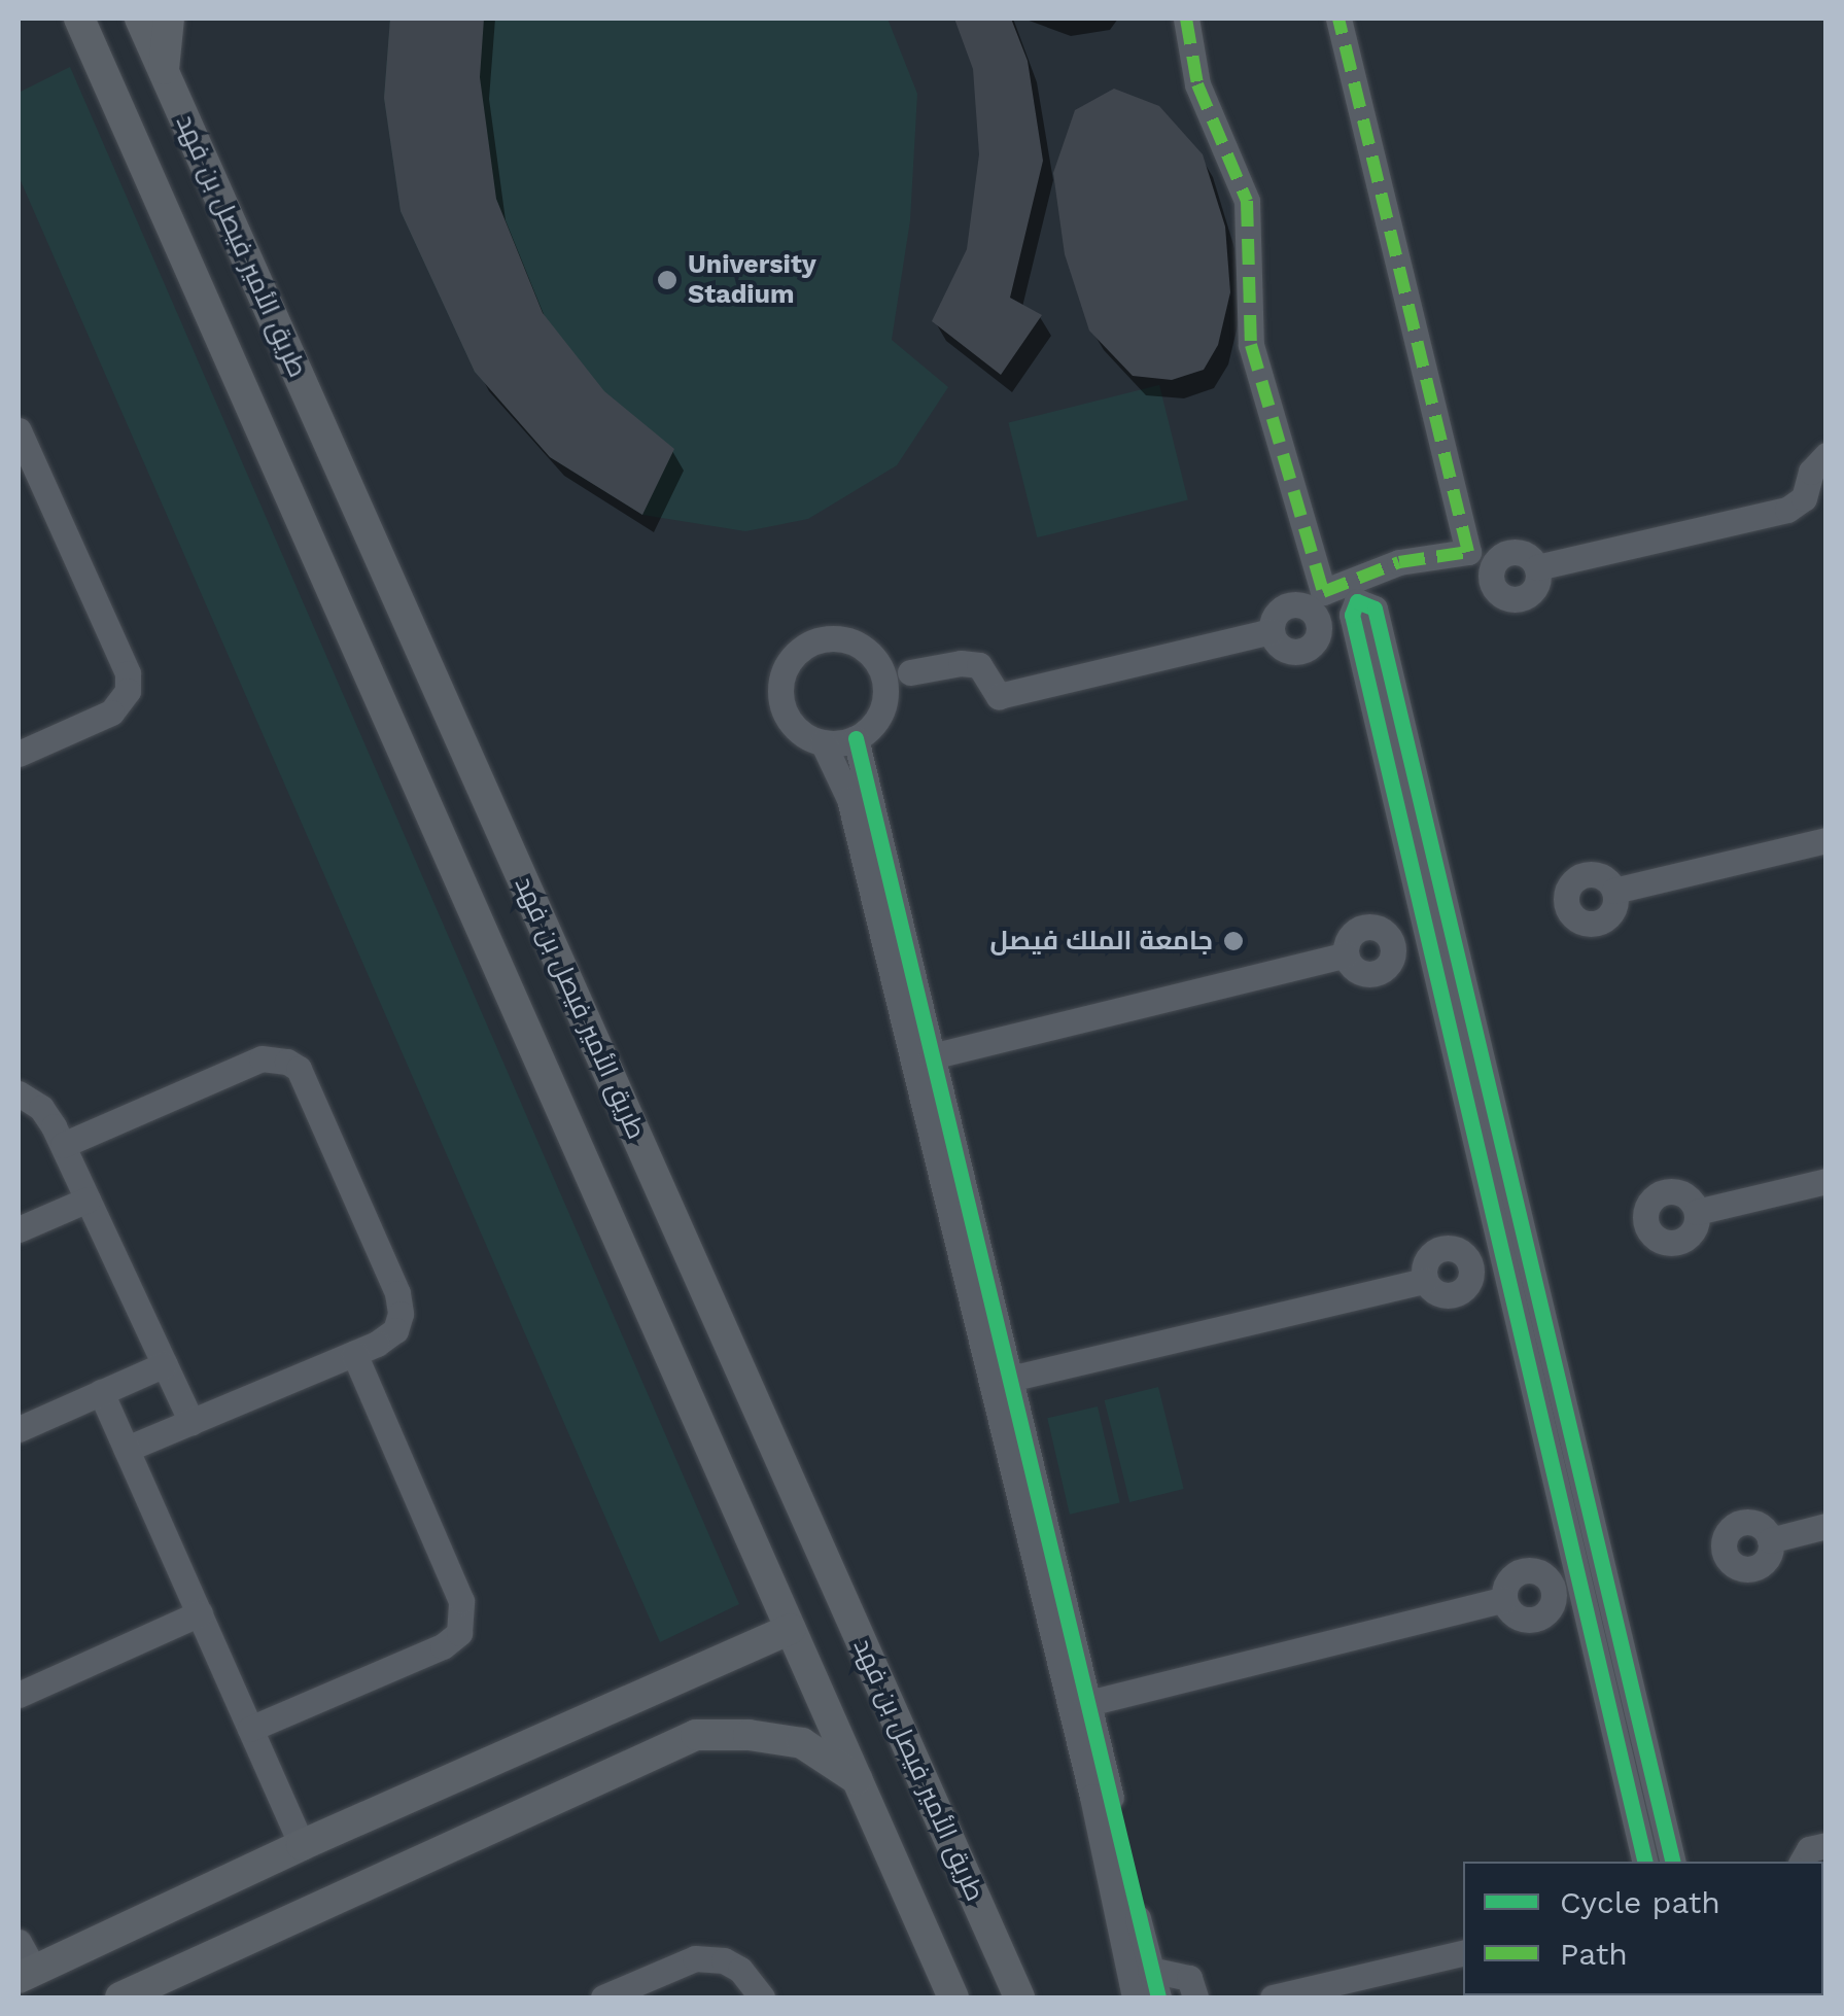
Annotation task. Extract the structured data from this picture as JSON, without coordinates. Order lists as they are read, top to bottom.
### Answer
{
  "streets": {
    "main road": ["طريق الأمير فيصل بن فهد"]
  },
  "places": ["University Stadium", "جامعة الملك فيصل"],
  "legend": ["Cycle path", "Path"]
}
